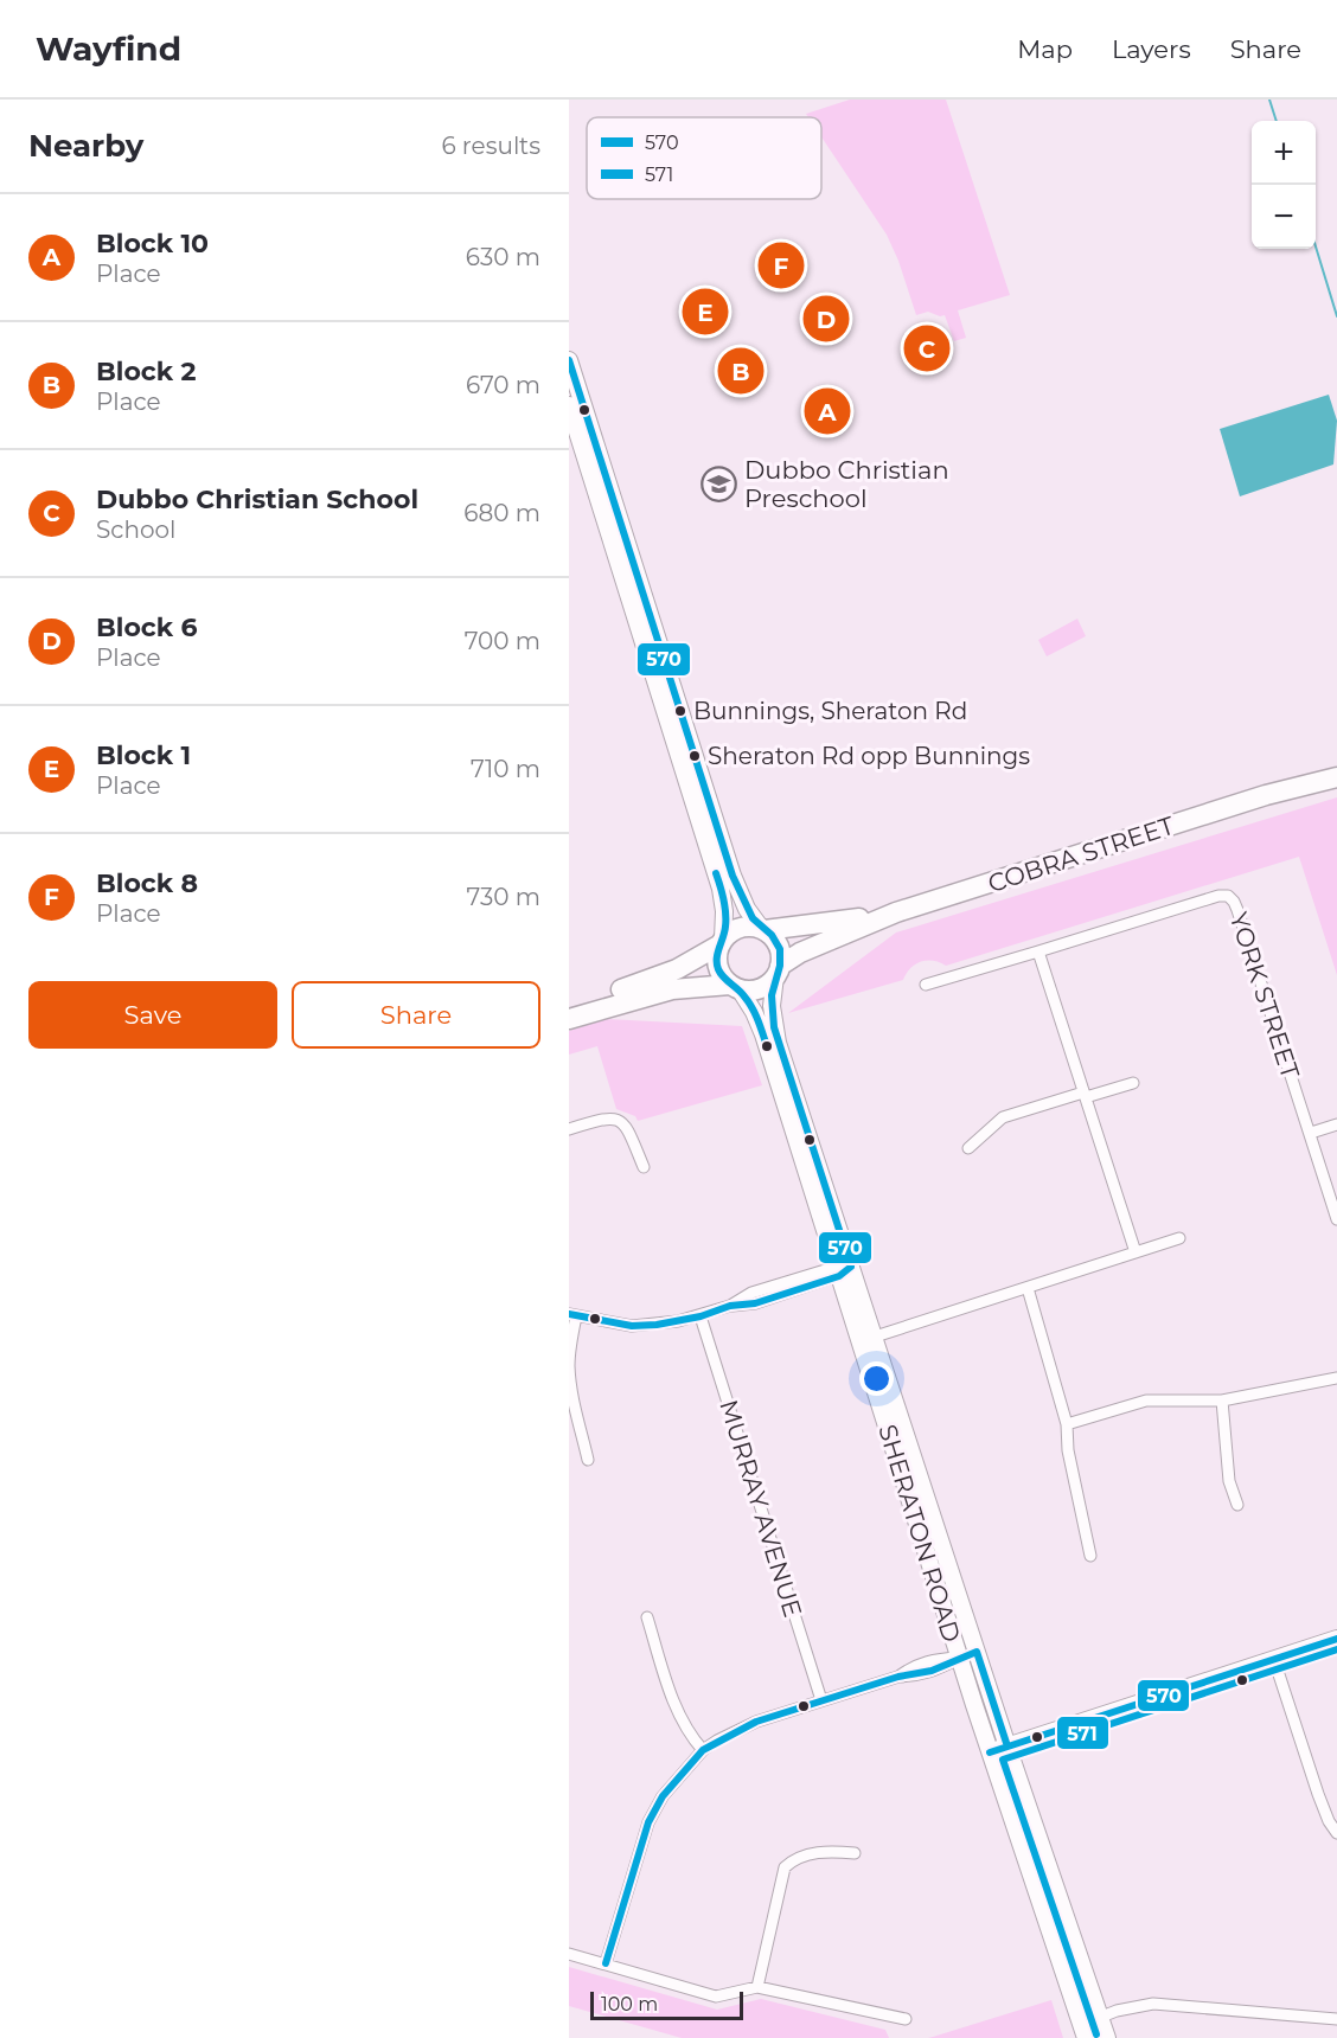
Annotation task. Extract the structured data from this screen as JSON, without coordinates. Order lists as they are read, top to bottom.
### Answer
{
  "streets": {
    "highway": ["COBRA STREET"],
    "street": ["YORK STREET", "MURRAY AVENUE", "SHERATON ROAD"]
  },
  "crossings": [
    ["COBRA STREET", "SHERATON ROAD"]
  ],
  "places": {
    "school or university": ["Dubbo Christian Preschool"],
    "other": ["Bunnings, Sheraton Rd", "Sheraton Rd opp Bunnings"]
  },
  "lines": ["transit line 570", "transit line 571"],
  "legend": ["570", "571"],
  "scale_bar": "100 m",
  "page": {
    "header": "Wayfind",
    "nav": ["Map", "Layers", "Share"],
    "heading": ["Nearby", "6 results"],
    "map_buttons": ["+", "−"],
    "list": [
      {
        "mark": "A",
        "name": "Block 10",
        "note": "Place",
        "value": "630 m"
      },
      {
        "mark": "B",
        "name": "Block 2",
        "note": "Place",
        "value": "670 m"
      },
      {
        "mark": "C",
        "name": "Dubbo Christian School",
        "note": "School",
        "value": "680 m"
      },
      {
        "mark": "D",
        "name": "Block 6",
        "note": "Place",
        "value": "700 m"
      },
      {
        "mark": "E",
        "name": "Block 1",
        "note": "Place",
        "value": "710 m"
      },
      {
        "mark": "F",
        "name": "Block 8",
        "note": "Place",
        "value": "730 m"
      }
    ],
    "pins": [
      "F",
      "E",
      "D",
      "C",
      "B",
      "A"
    ],
    "buttons": ["Save", "Share"],
    "scale": "100 m"
  }
}
